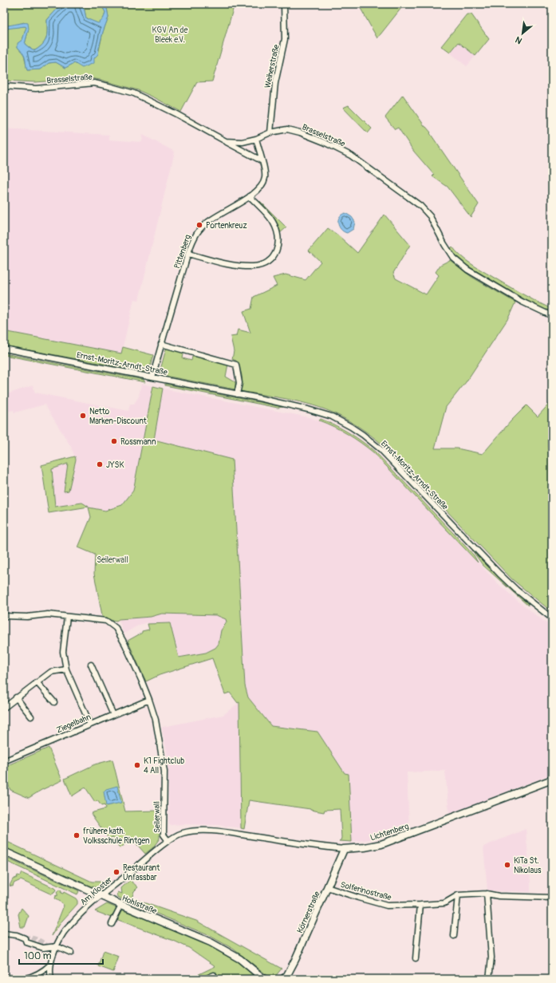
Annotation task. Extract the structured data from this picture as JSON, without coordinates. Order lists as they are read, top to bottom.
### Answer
{
  "streets": {
    "main road": ["Lichtenberg", "Hohlstraße", "Körnerstraße"],
    "street": [
      "Weiherstraße",
      "Brasselstraße",
      "Pittenberg",
      "Ernst-Moritz-Arndt-Straße",
      "Ziegelbahn",
      "Seilerwall",
      "Am Kloster",
      "Solferinostraße"
    ]
  },
  "crossings": [
    ["Weiherstraße", "Brasselstraße"],
    ["Brasselstraße", "Pittenberg"],
    ["Pittenberg", "Ernst-Moritz-Arndt-Straße"],
    ["Ziegelbahn", "Seilerwall"],
    ["Seilerwall", "Lichtenberg"],
    ["Seilerwall", "Am Kloster"],
    ["Lichtenberg", "Am Kloster"],
    ["Lichtenberg", "Körnerstraße"],
    ["Am Kloster", "Hohlstraße"],
    ["Solferinostraße", "Körnerstraße"]
  ],
  "parks": ["KGV An de Bleek e.V.", "Seilerwall"],
  "places": [
    "Portenkreuz",
    "Netto Marken-Discount",
    "Rossmann",
    "JYSK",
    "K1 Fightclub 4 All",
    "frühere kath. Volksschule Rintgen",
    "KiTa St. Nikolaus",
    "Restaurant Unfassbar"
  ],
  "scale_bar": "100 m",
  "north": "bottom left"
}
